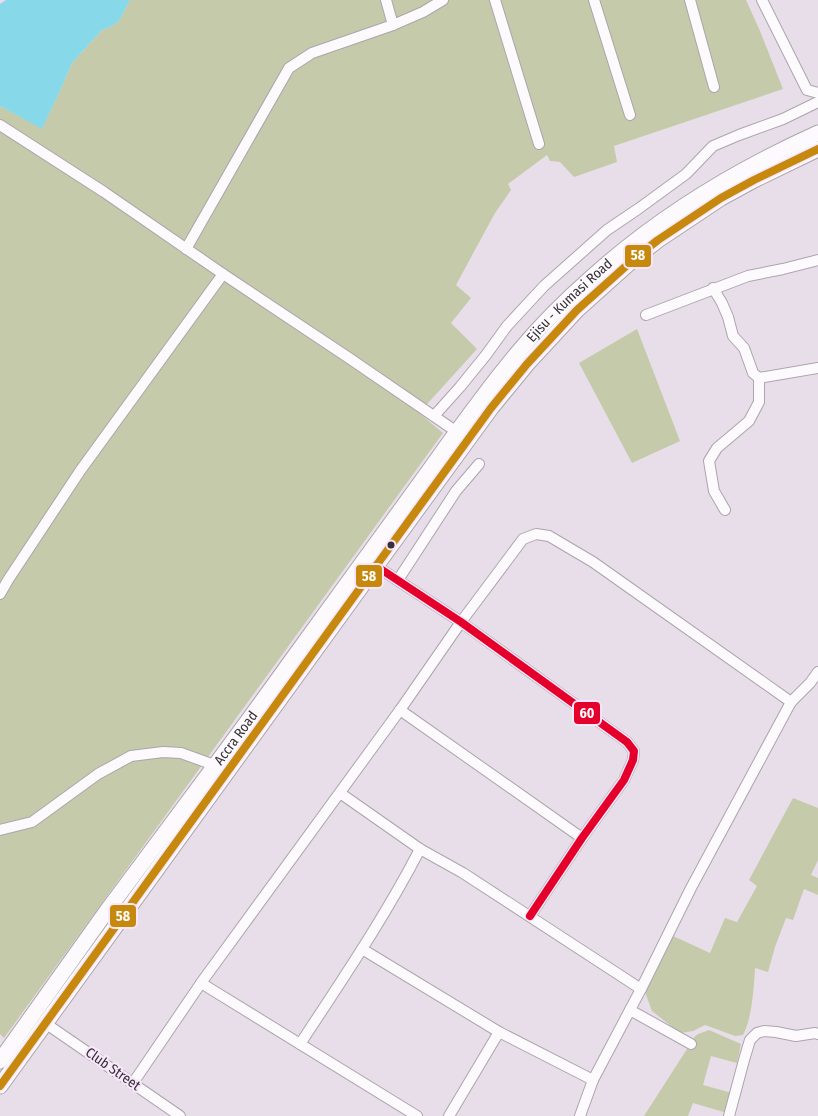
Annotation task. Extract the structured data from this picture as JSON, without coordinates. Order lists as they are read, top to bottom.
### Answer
{
  "streets": {
    "highway": ["Ejisu - Kumasi Road", "Accra Road"],
    "street": ["Club Street"]
  },
  "crossings": [
    ["Ejisu - Kumasi Road", "Accra Road"],
    ["Accra Road", "Club Street"]
  ],
  "lines": ["transit line 58", "transit line 60"]
}
